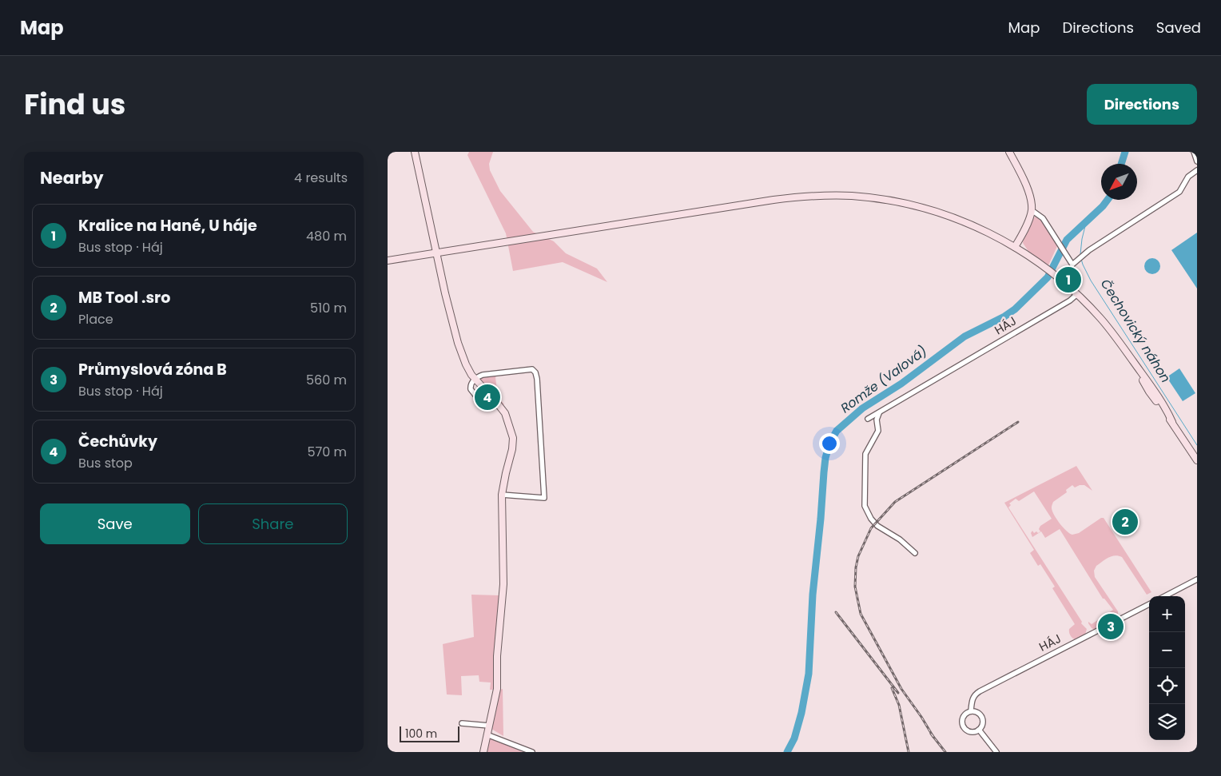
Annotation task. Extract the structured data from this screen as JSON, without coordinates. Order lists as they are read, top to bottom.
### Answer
{
  "streets": {
    "street": ["HÁJ"]
  },
  "water": ["Čechovický náhon", "Romže (Valová)"],
  "scale_bar": "100 m",
  "north": "bottom left",
  "page": {
    "header": "Map",
    "nav": ["Map", "Directions", "Saved"],
    "title": "Find us",
    "buttons": [
      "Directions",
      ["Save", "Share"]
    ],
    "heading": ["Nearby", "4 results"],
    "list": [
      {
        "mark": "1",
        "name": "Kralice na Hané, U háje",
        "note": "Bus stop · Háj",
        "value": "480 m"
      },
      {
        "mark": "2",
        "name": "MB Tool .sro",
        "note": "Place",
        "value": "510 m"
      },
      {
        "mark": "3",
        "name": "Průmyslová zóna B",
        "note": "Bus stop · Háj",
        "value": "560 m"
      },
      {
        "mark": "4",
        "name": "Čechůvky",
        "note": "Bus stop",
        "value": "570 m"
      }
    ],
    "pins": [
      "1",
      "4",
      "2",
      "3"
    ],
    "map_buttons": ["+", "−"],
    "scale": "100 m"
  }
}
